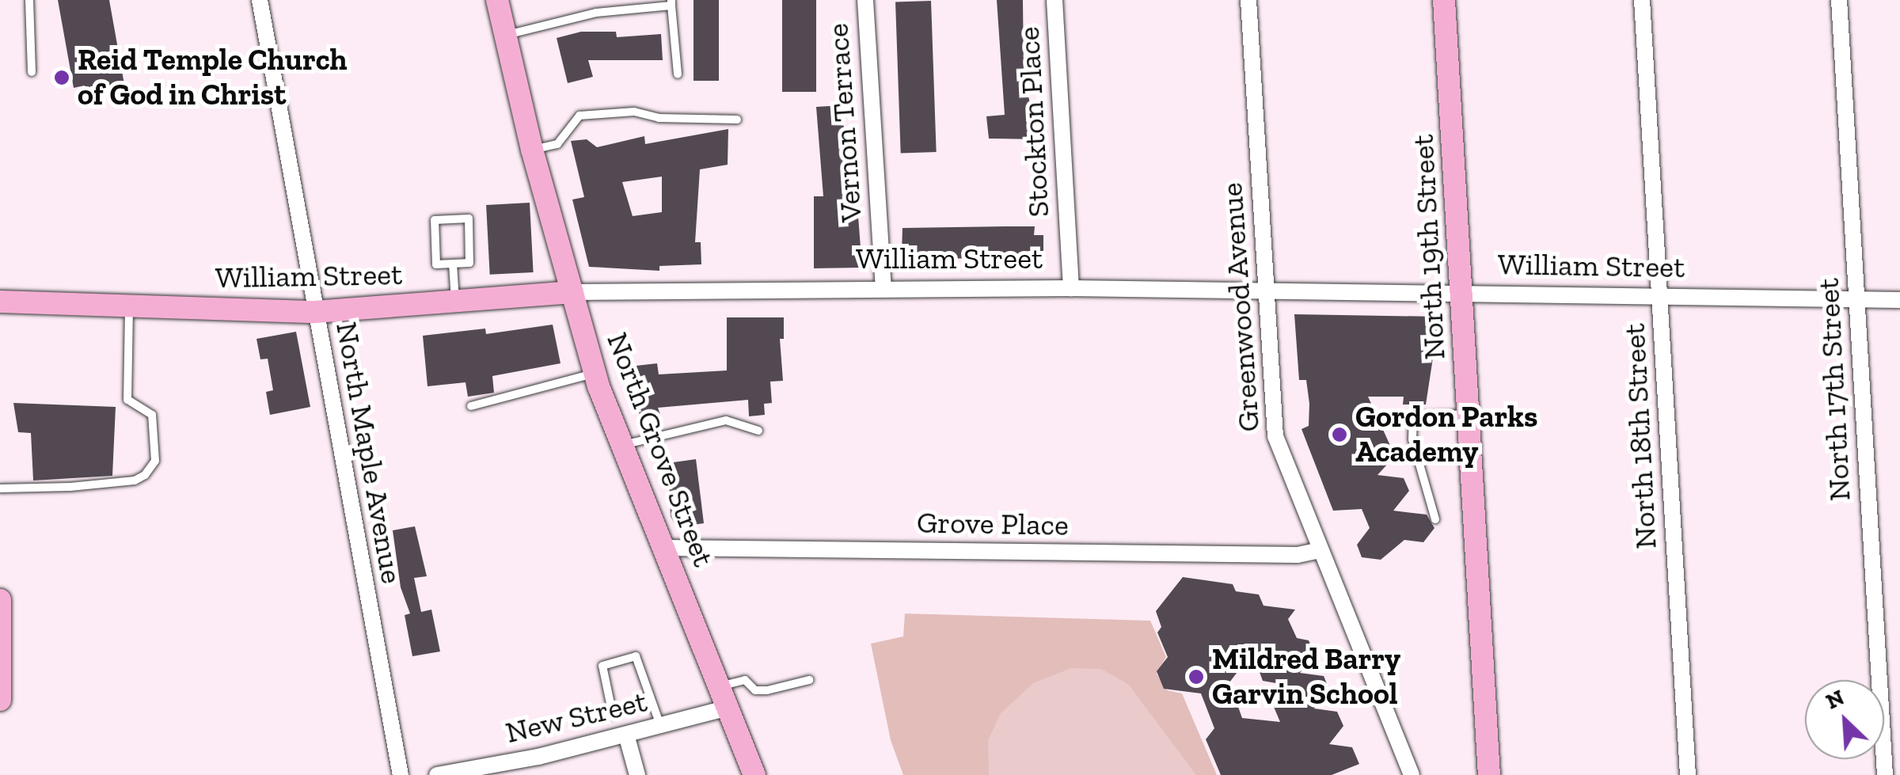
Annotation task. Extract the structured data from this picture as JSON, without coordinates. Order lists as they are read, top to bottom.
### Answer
{
  "streets": {
    "street": [
      "Stockton Place",
      "Vernon Terrace",
      "North 19th Street",
      "William Street",
      "Greenwood Avenue",
      "North 17th Street",
      "North 18th Street",
      "North Grove Street",
      "North Maple Avenue",
      "Grove Place",
      "New Street"
    ]
  },
  "crossings": [
    ["Stockton Place", "William Street"],
    ["Vernon Terrace", "William Street"],
    ["North 19th Street", "William Street"],
    ["William Street", "Greenwood Avenue"],
    ["William Street", "North 17th Street"],
    ["William Street", "North 18th Street"],
    ["William Street", "North Grove Street"],
    ["William Street", "North Maple Avenue"],
    ["Greenwood Avenue", "Grove Place"],
    ["North Grove Street", "Grove Place"],
    ["North Grove Street", "New Street"]
  ],
  "places": ["Reid Temple Church of God in Christ", "Gordon Parks Academy", "Mildred Barry Garvin School"],
  "north": "top left"
}
